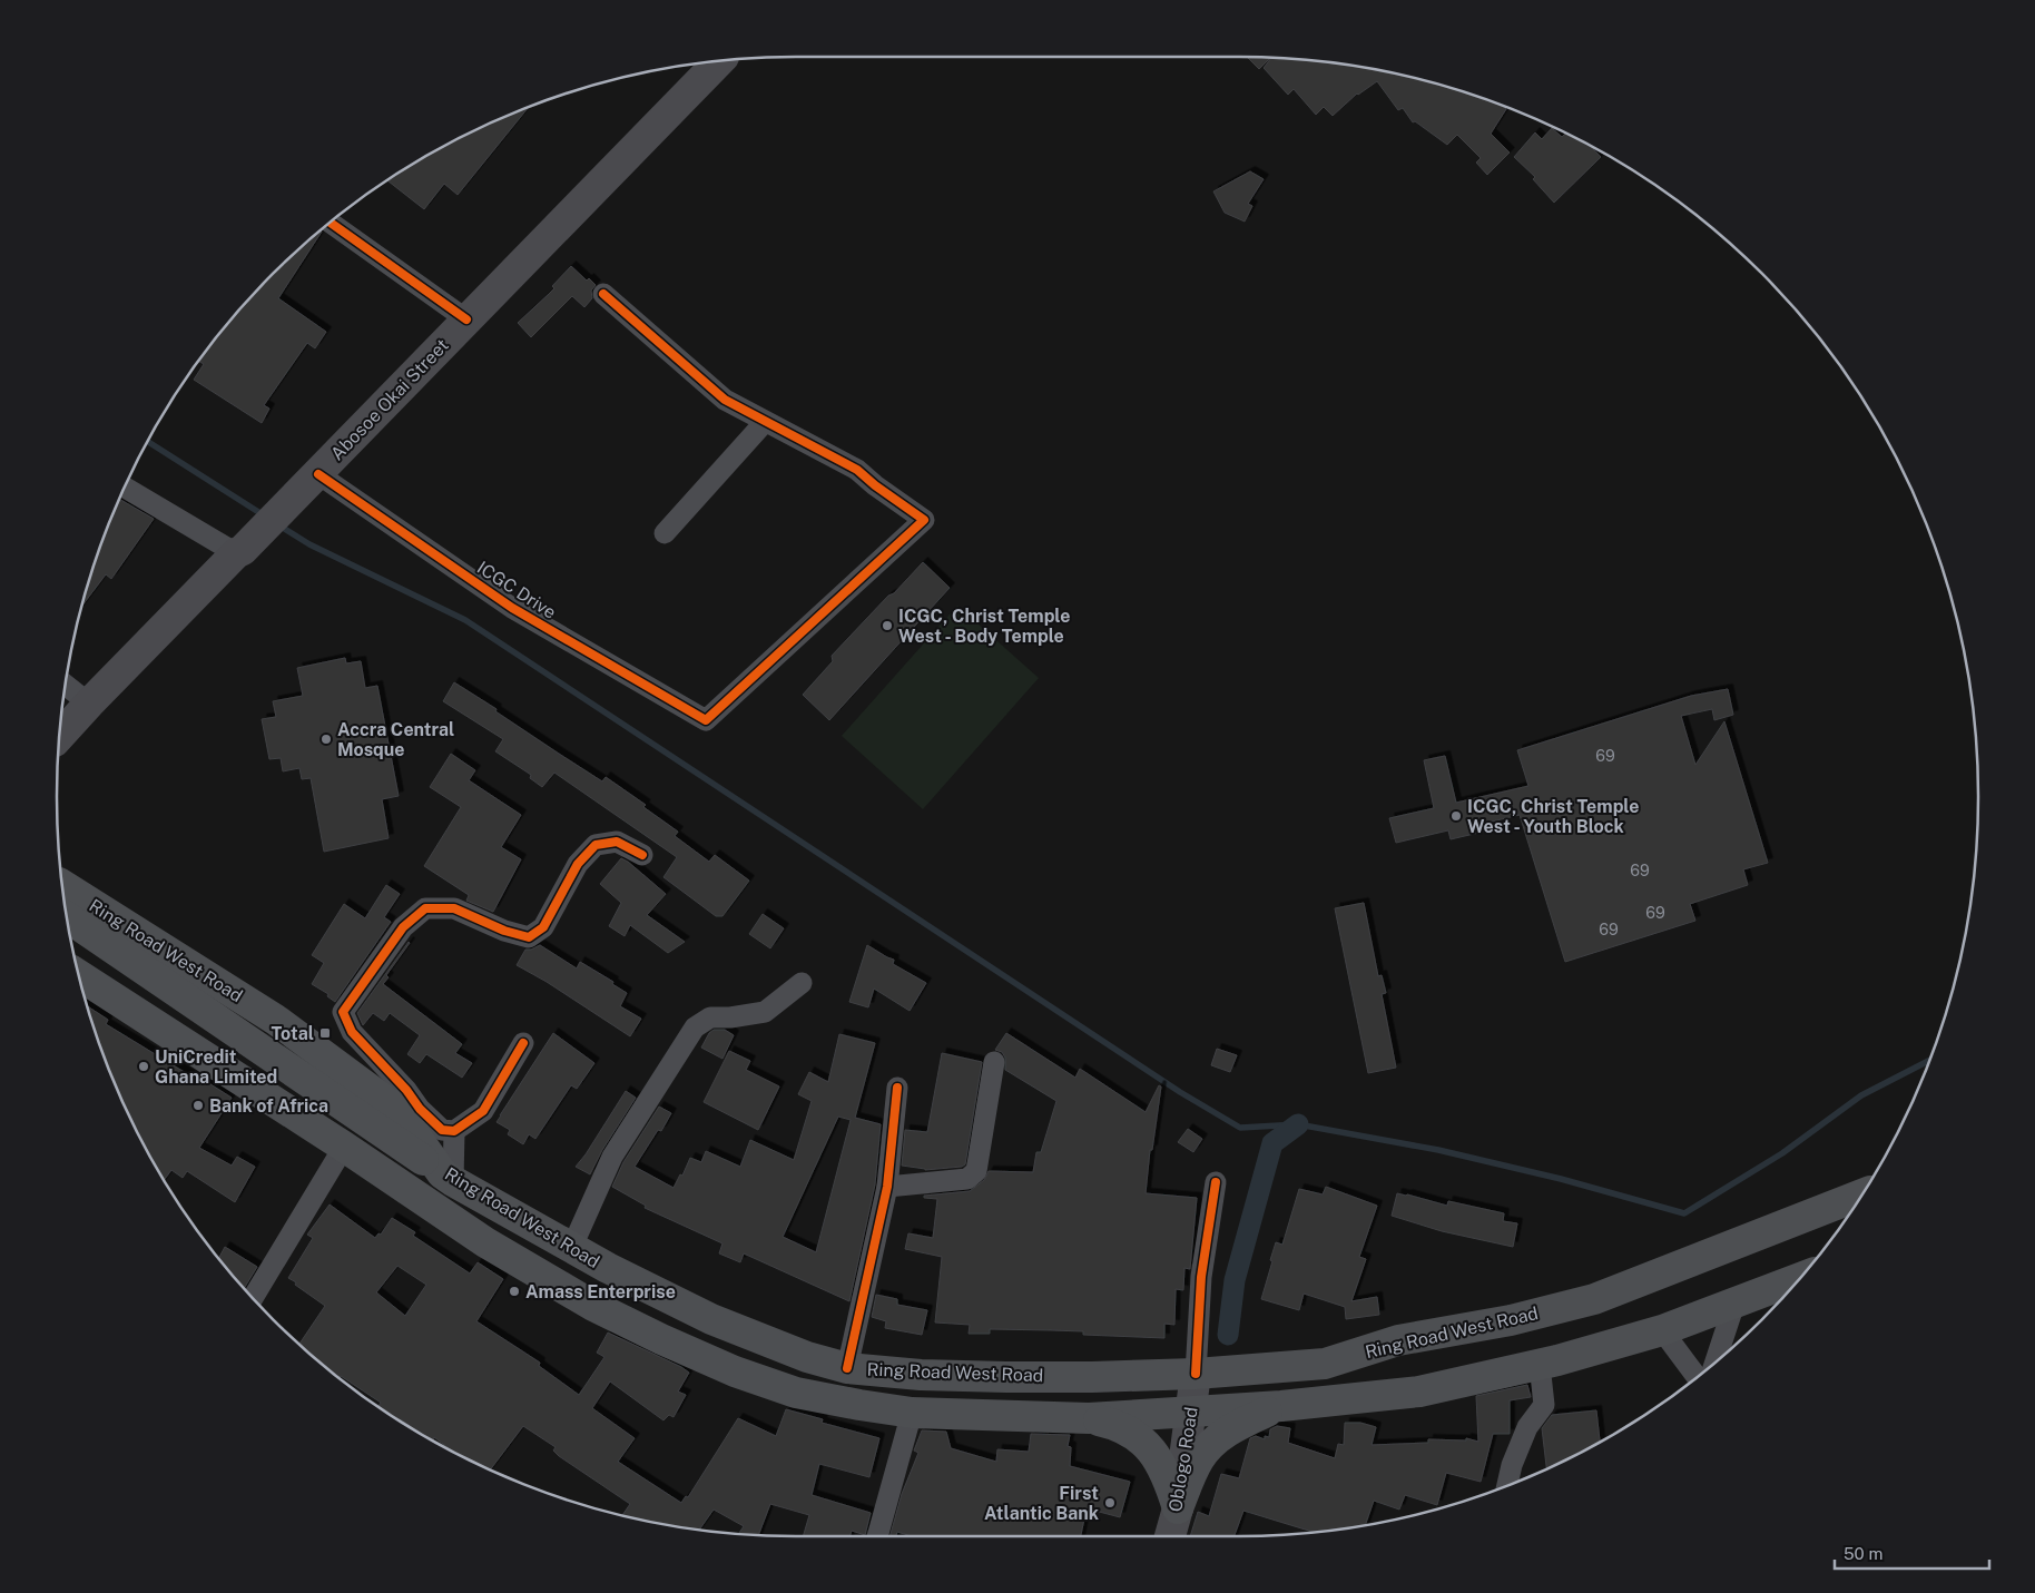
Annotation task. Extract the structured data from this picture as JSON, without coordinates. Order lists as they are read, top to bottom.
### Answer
{
  "streets": {
    "main road": ["Ring Road West Road"],
    "street": ["Abosoe Okai Street", "ICGC Drive", "Oblogo Road"]
  },
  "crossings": [
    ["Abosoe Okai Street", "ICGC Drive"],
    ["Ring Road West Road", "Oblogo Road"]
  ],
  "places": {
    "other": [
      "ICGC, Christ Temple West - Body Temple",
      "Accra Central Mosque",
      "ICGC, Christ Temple West - Youth Block",
      "UniCredit Ghana Limited",
      "Bank of Africa",
      "Amass Enterprise",
      "First Atlantic Bank"
    ],
    "transit": ["Total"]
  },
  "house_numbers": [
    "69",
    "69",
    "69",
    "69"
  ],
  "scale_bar": "50 m"
}
